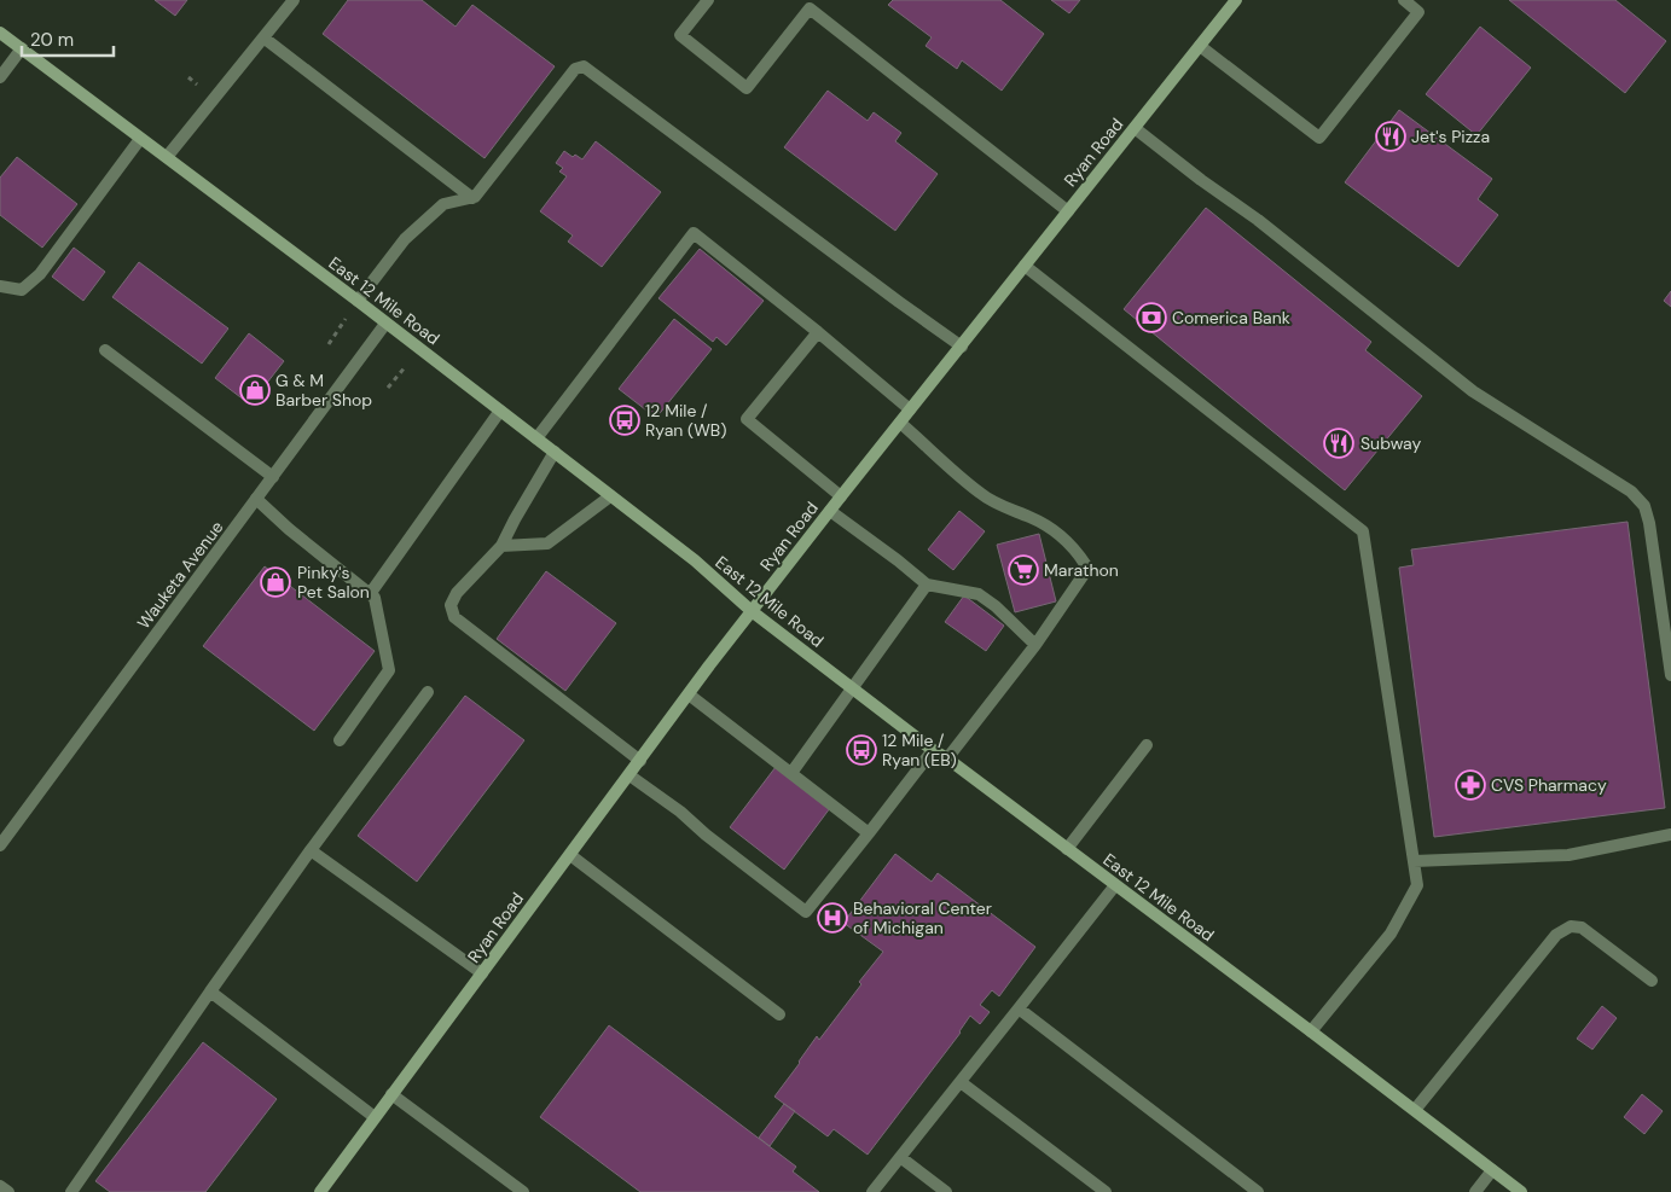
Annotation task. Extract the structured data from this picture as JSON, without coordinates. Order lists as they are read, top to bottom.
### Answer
{
  "streets": {
    "main road": ["Ryan Road", "East 12 Mile Road"],
    "street": ["Wauketa Avenue"]
  },
  "crossings": [
    ["Ryan Road", "East 12 Mile Road"],
    ["East 12 Mile Road", "Wauketa Avenue"]
  ],
  "places": {
    "restaurant": ["Jet's Pizza", "Subway"],
    "bank": ["Comerica Bank"],
    "shop": ["G & M Barber Shop", "Pinky's Pet Salon"],
    "bus stop": ["12 Mile / Ryan (WB)", "12 Mile / Ryan (EB)"],
    "supermarket": ["Marathon"],
    "pharmacy": ["CVS Pharmacy"],
    "hospital": ["Behavioral Center of Michigan"]
  },
  "scale_bar": "20 m"
}
